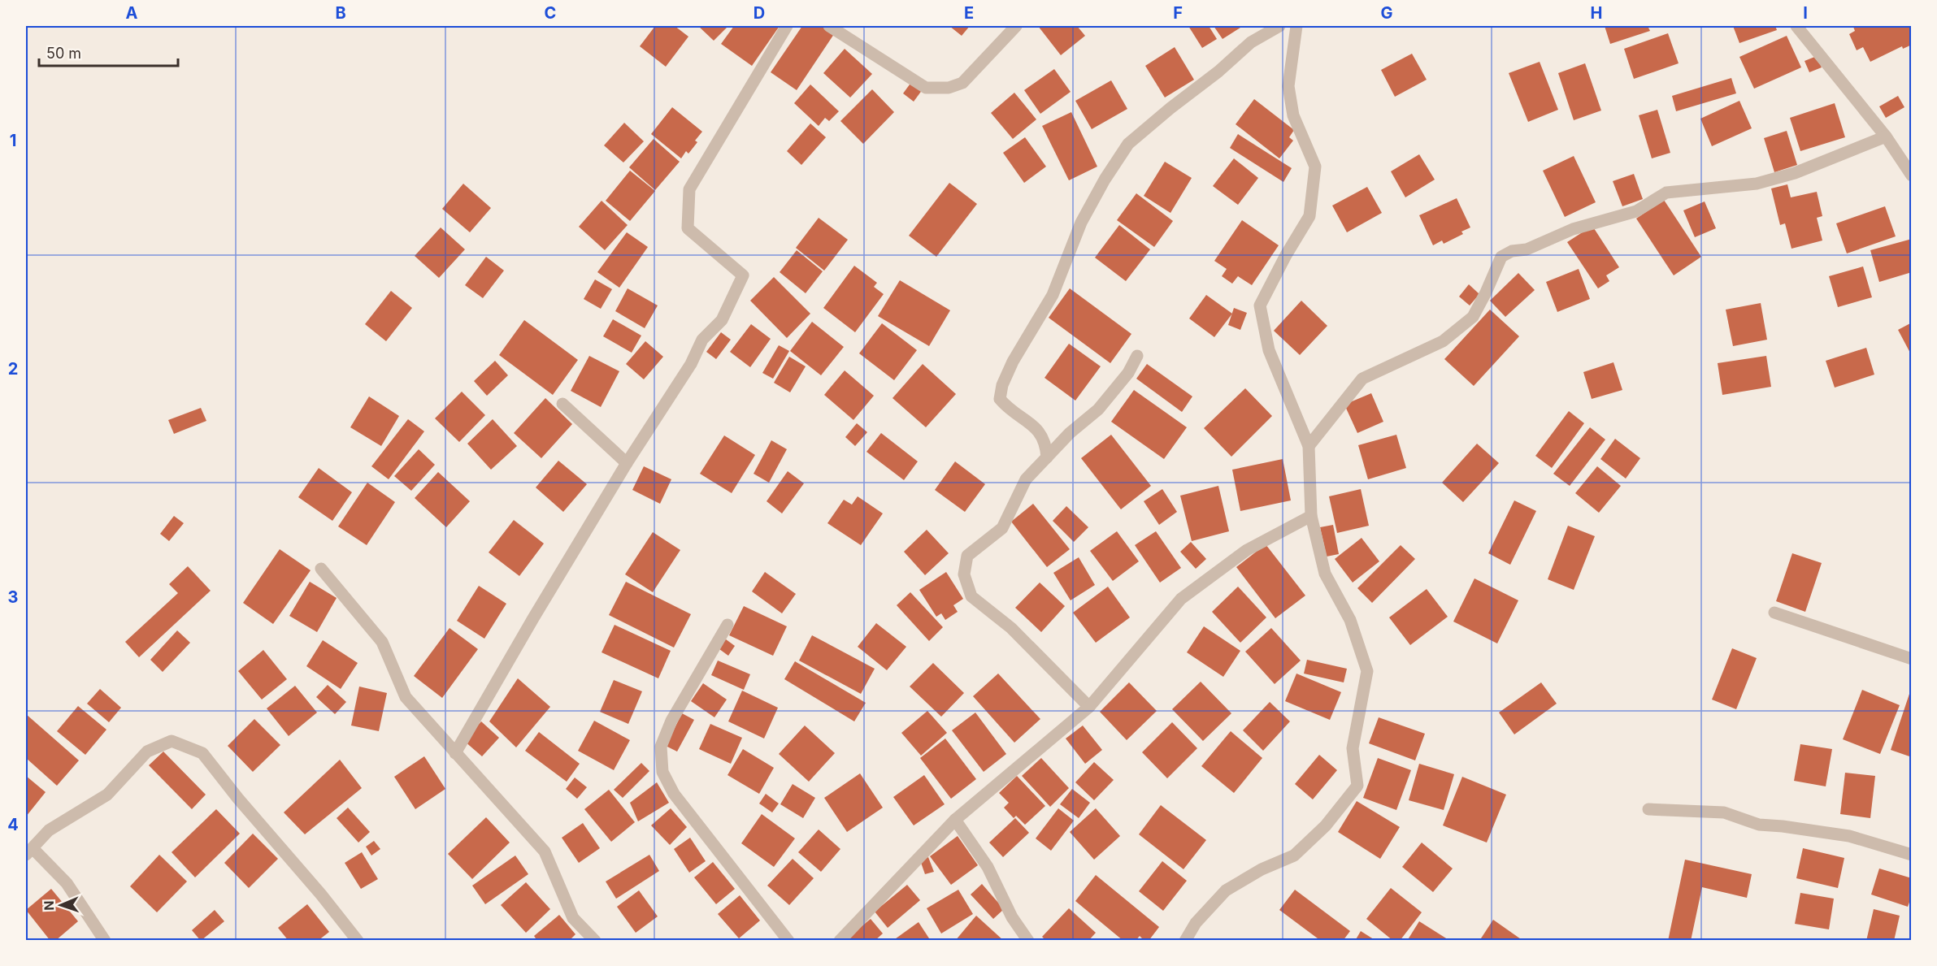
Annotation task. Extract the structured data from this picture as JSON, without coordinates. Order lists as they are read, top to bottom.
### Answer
{
  "scale_bar": "50 m",
  "north": "left",
  "grid": {
    "columns": [
      "A",
      "B",
      "C",
      "D",
      "E",
      "F",
      "G",
      "H",
      "I"
    ],
    "rows": [
      "1",
      "2",
      "3",
      "4"
    ]
  }
}
